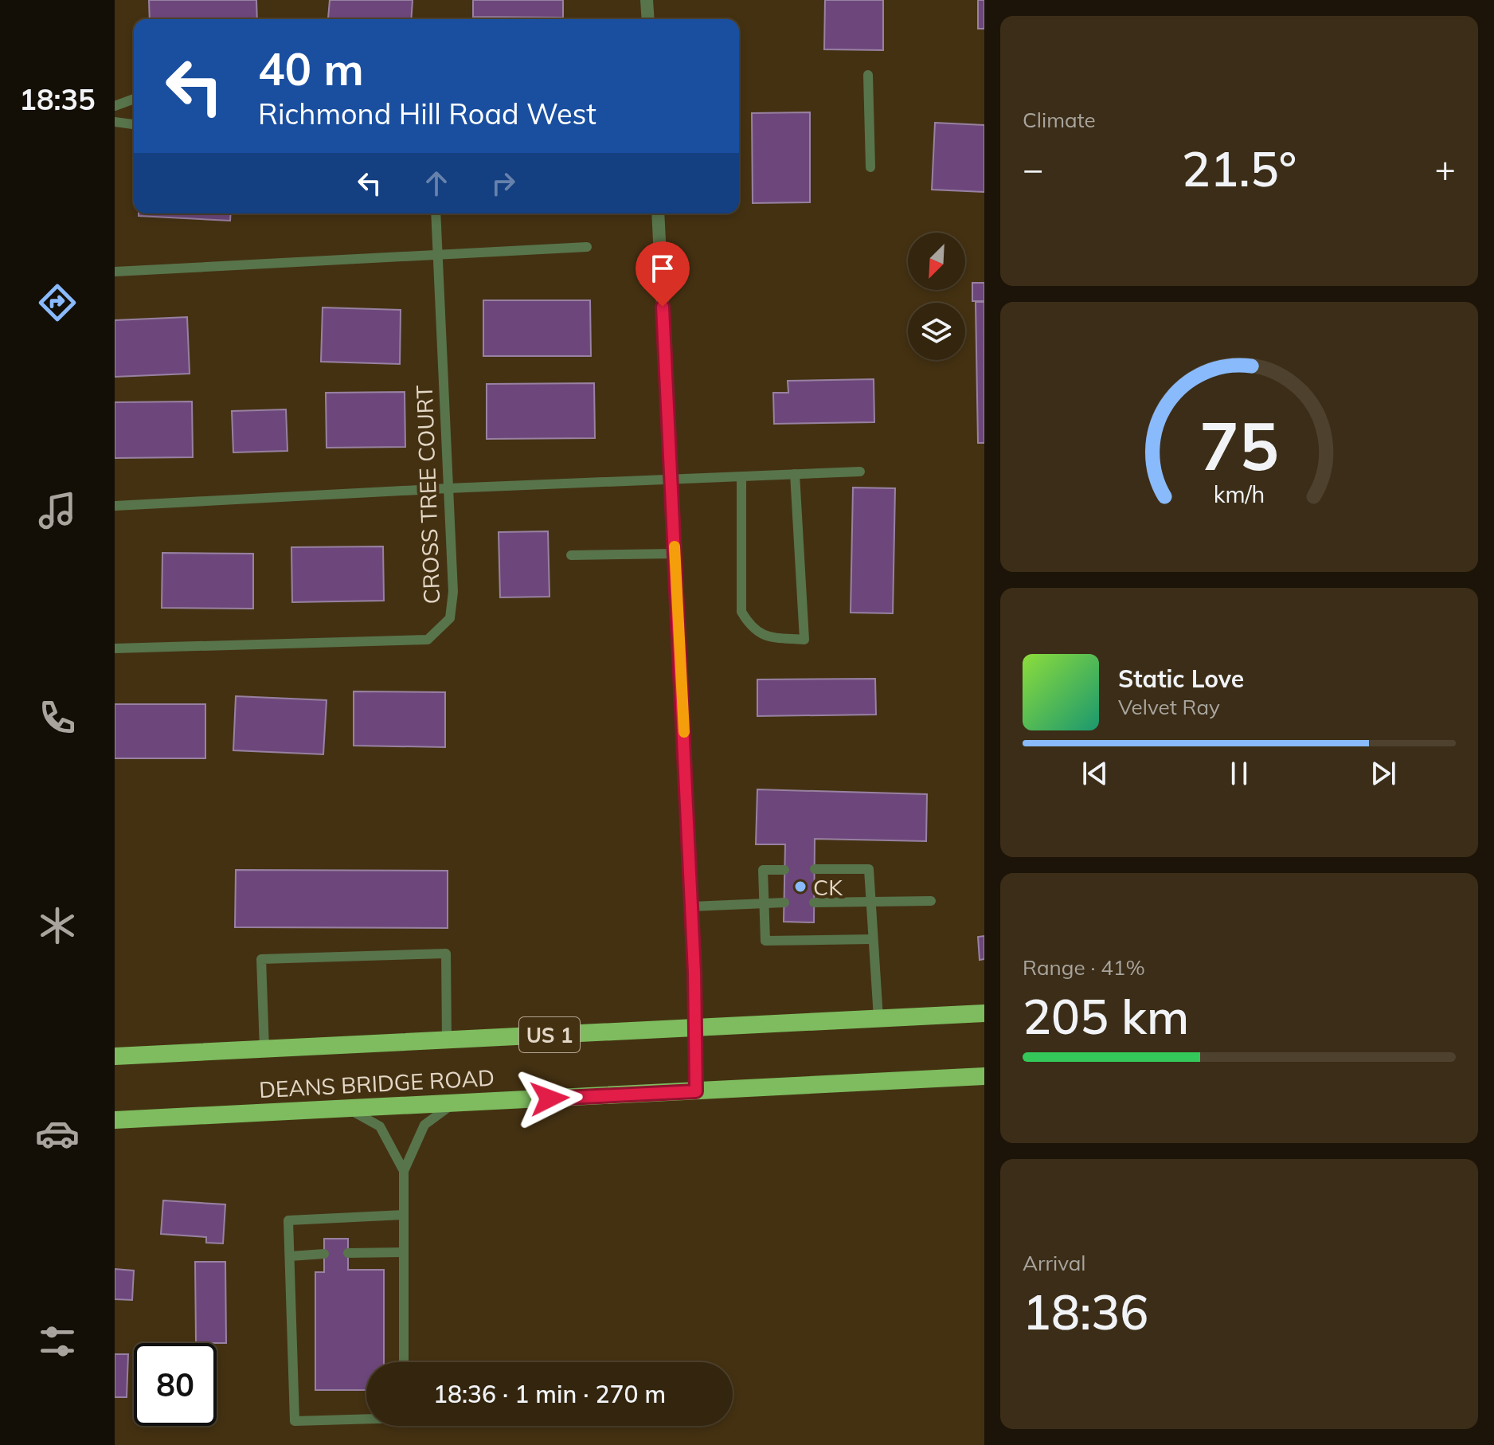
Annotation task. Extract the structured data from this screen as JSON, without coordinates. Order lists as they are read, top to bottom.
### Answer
{
  "streets": {
    "highway": ["US 1", "DEANS BRIDGE ROAD"],
    "lane": ["CROSS TREE COURT"]
  },
  "places": ["CK"],
  "north": "bottom left",
  "page": {
    "tabs": "18:35",
    "tile": [
      "Climate",
      ["Range · 41%", "205 km"],
      ["Arrival", "18:36"]
    ],
    "turn": ["40 m", "Richmond Hill Road West"],
    "heat": ["−", "21.5°", "+"],
    "song": ["Static Love", "Velvet Ray"],
    "limit": "80",
    "trip": "18:36 · 1 min · 270 m",
    "gauge": ["75", "km/h"]
  }
}
